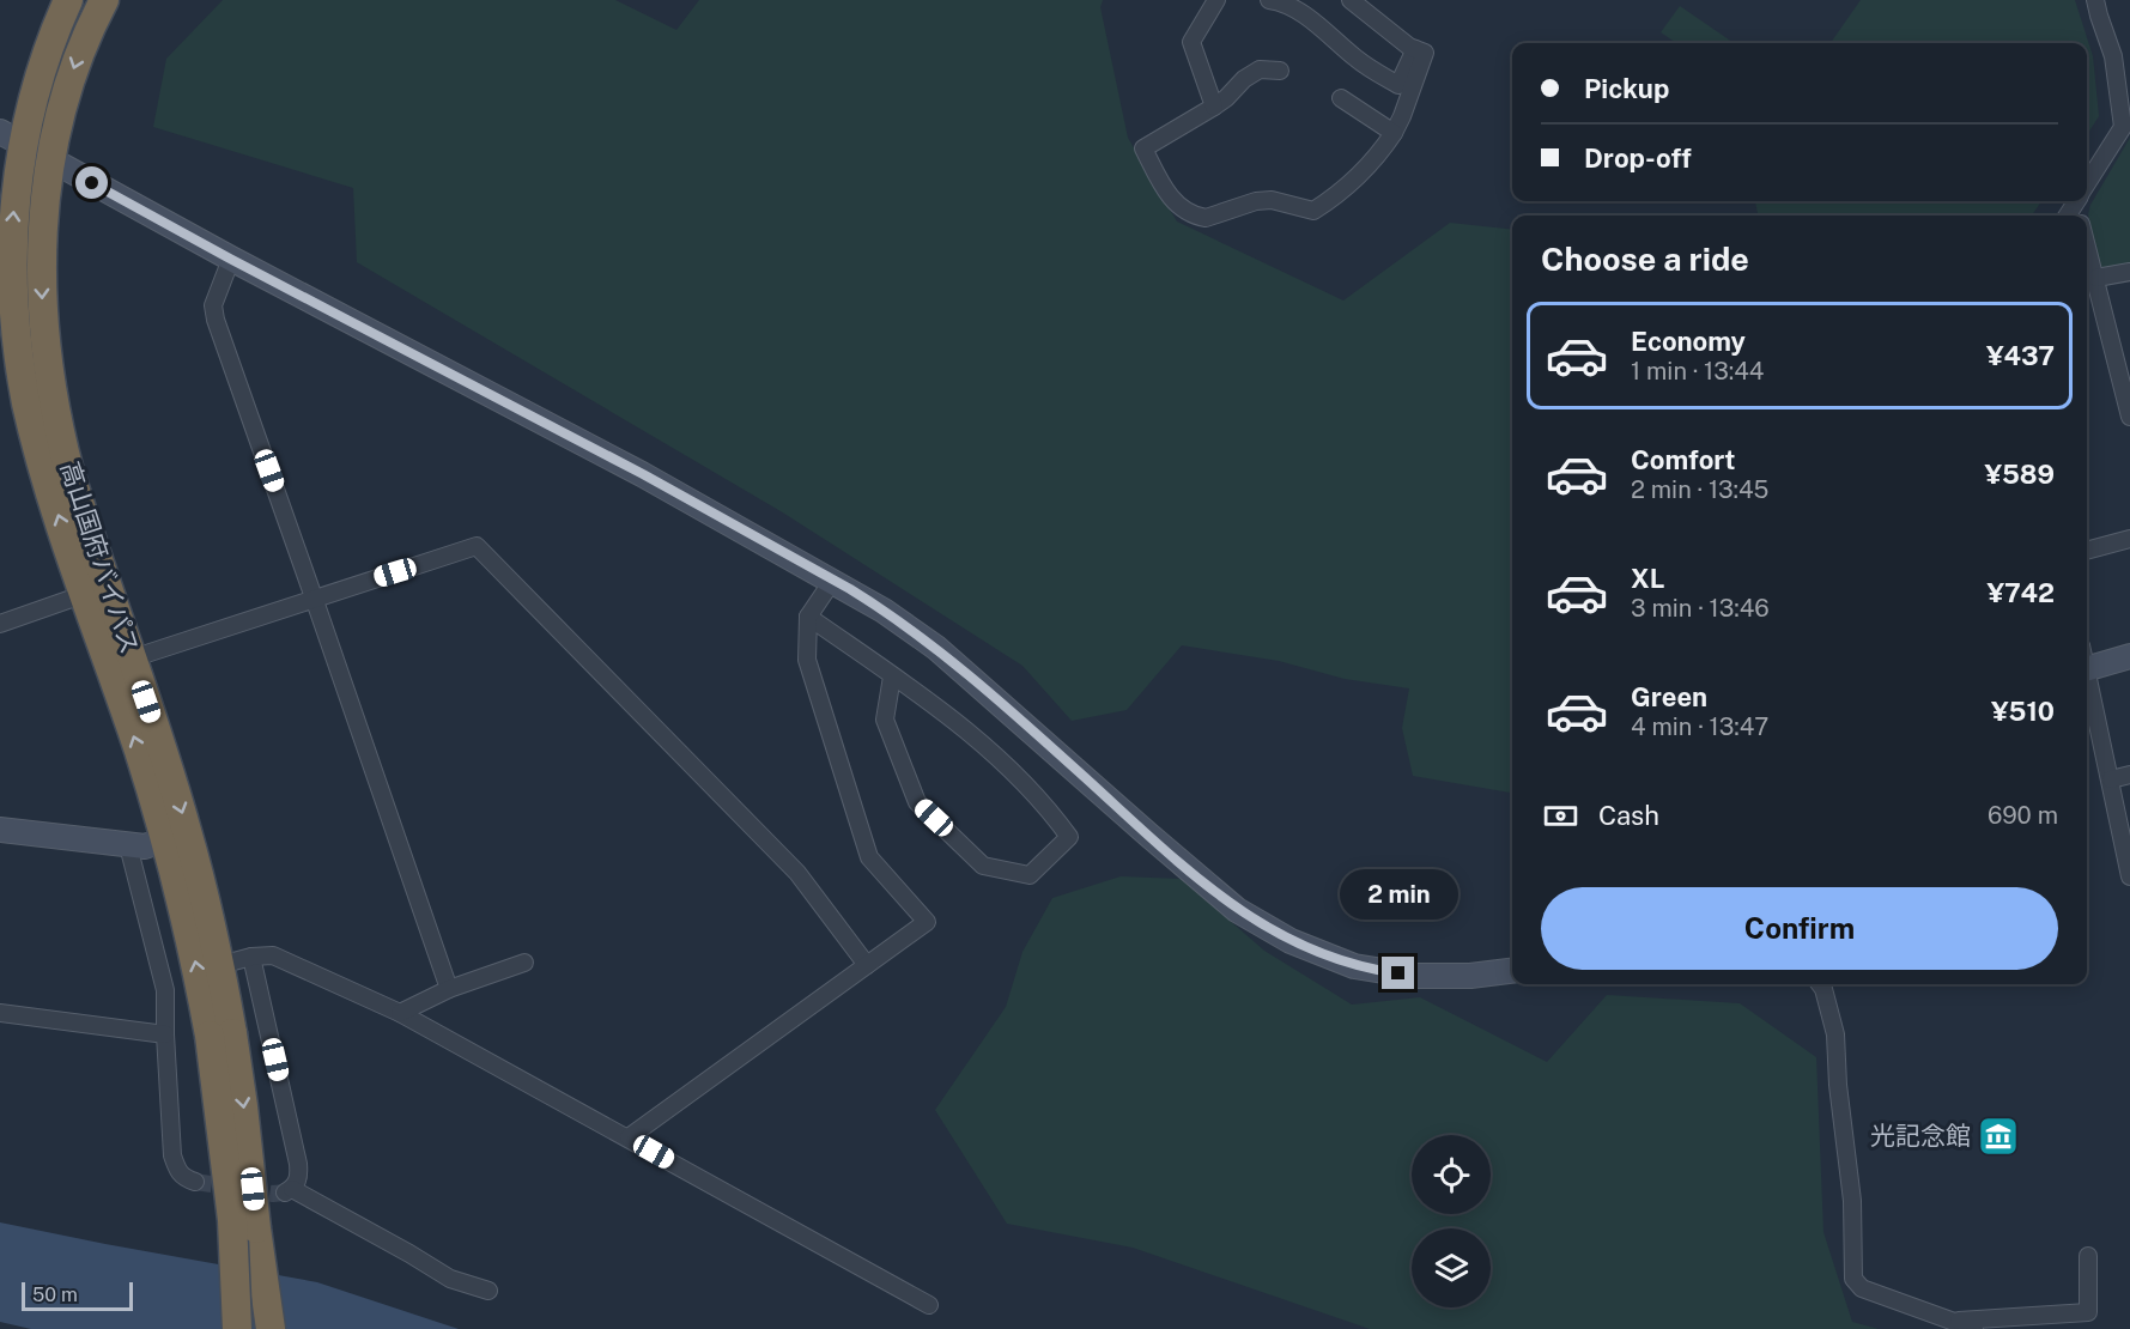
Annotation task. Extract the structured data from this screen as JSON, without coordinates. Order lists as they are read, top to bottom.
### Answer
{
  "streets": {
    "highway": ["高山国府バイパス"]
  },
  "places": {
    "museum": ["光記念館"]
  },
  "scale_bar": "50 m",
  "page": {
    "banner": ["Pickup", "Drop-off"],
    "heading": "Choose a ride",
    "list": [
      {
        "name": "Economy",
        "note": "1 min · 13:44",
        "value": "¥437"
      },
      {
        "name": "Comfort",
        "note": "2 min · 13:45",
        "value": "¥589"
      },
      {
        "name": "XL",
        "note": "3 min · 13:46",
        "value": "¥742"
      },
      {
        "name": "Green",
        "note": "4 min · 13:47",
        "value": "¥510"
      }
    ],
    "pay": ["Cash", "690 m"],
    "bubble": "2 min",
    "buttons": "Confirm",
    "scale": "50 m"
  }
}
